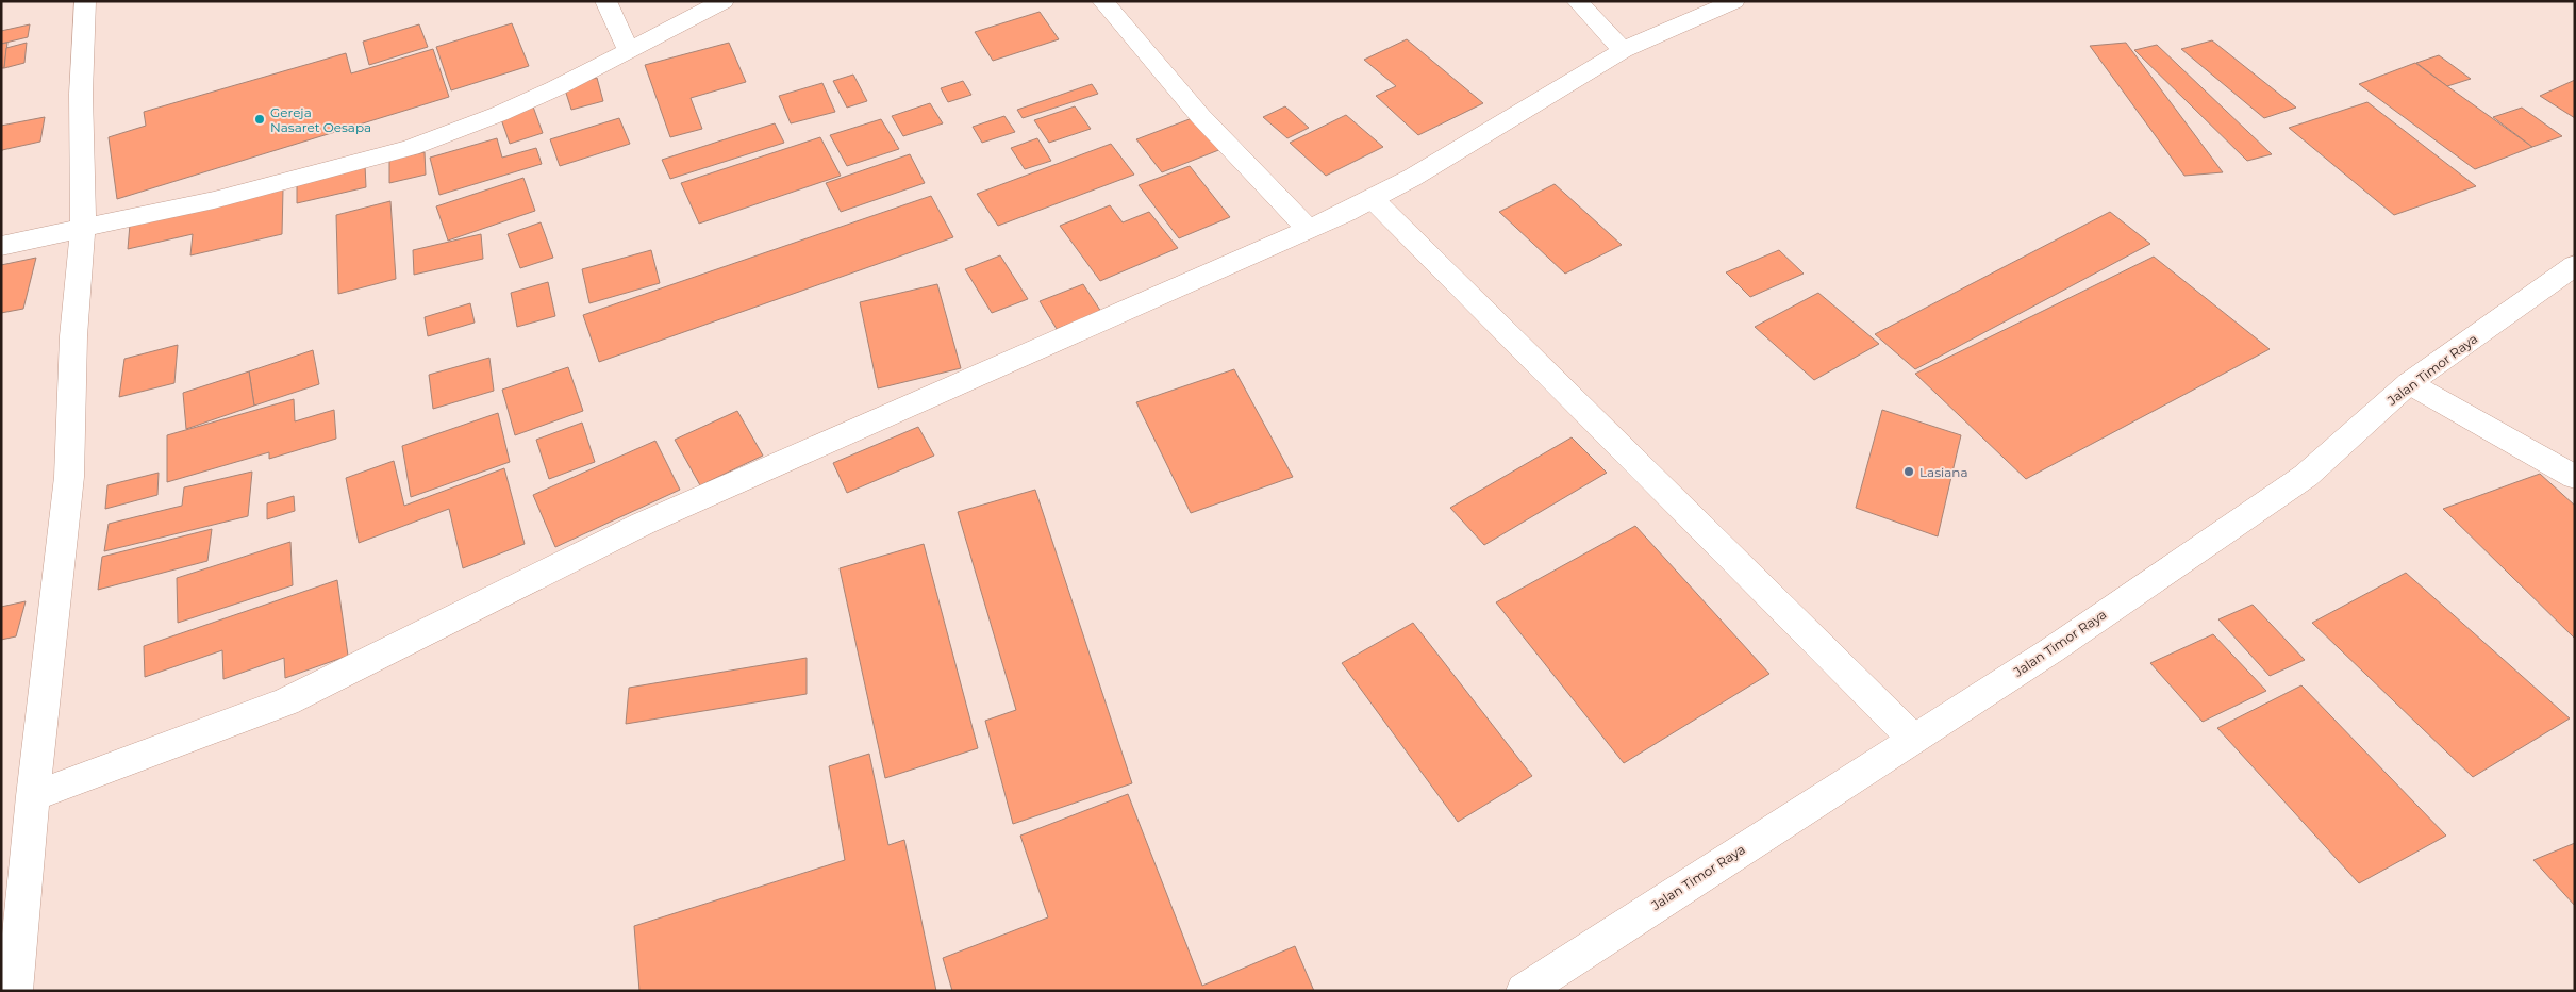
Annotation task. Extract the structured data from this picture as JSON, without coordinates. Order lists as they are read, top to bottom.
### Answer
{
  "streets": {
    "main road": ["Jalan Timor Raya"]
  },
  "places": ["Gereja Nasaret Oesapa", "Lasiana"]
}
